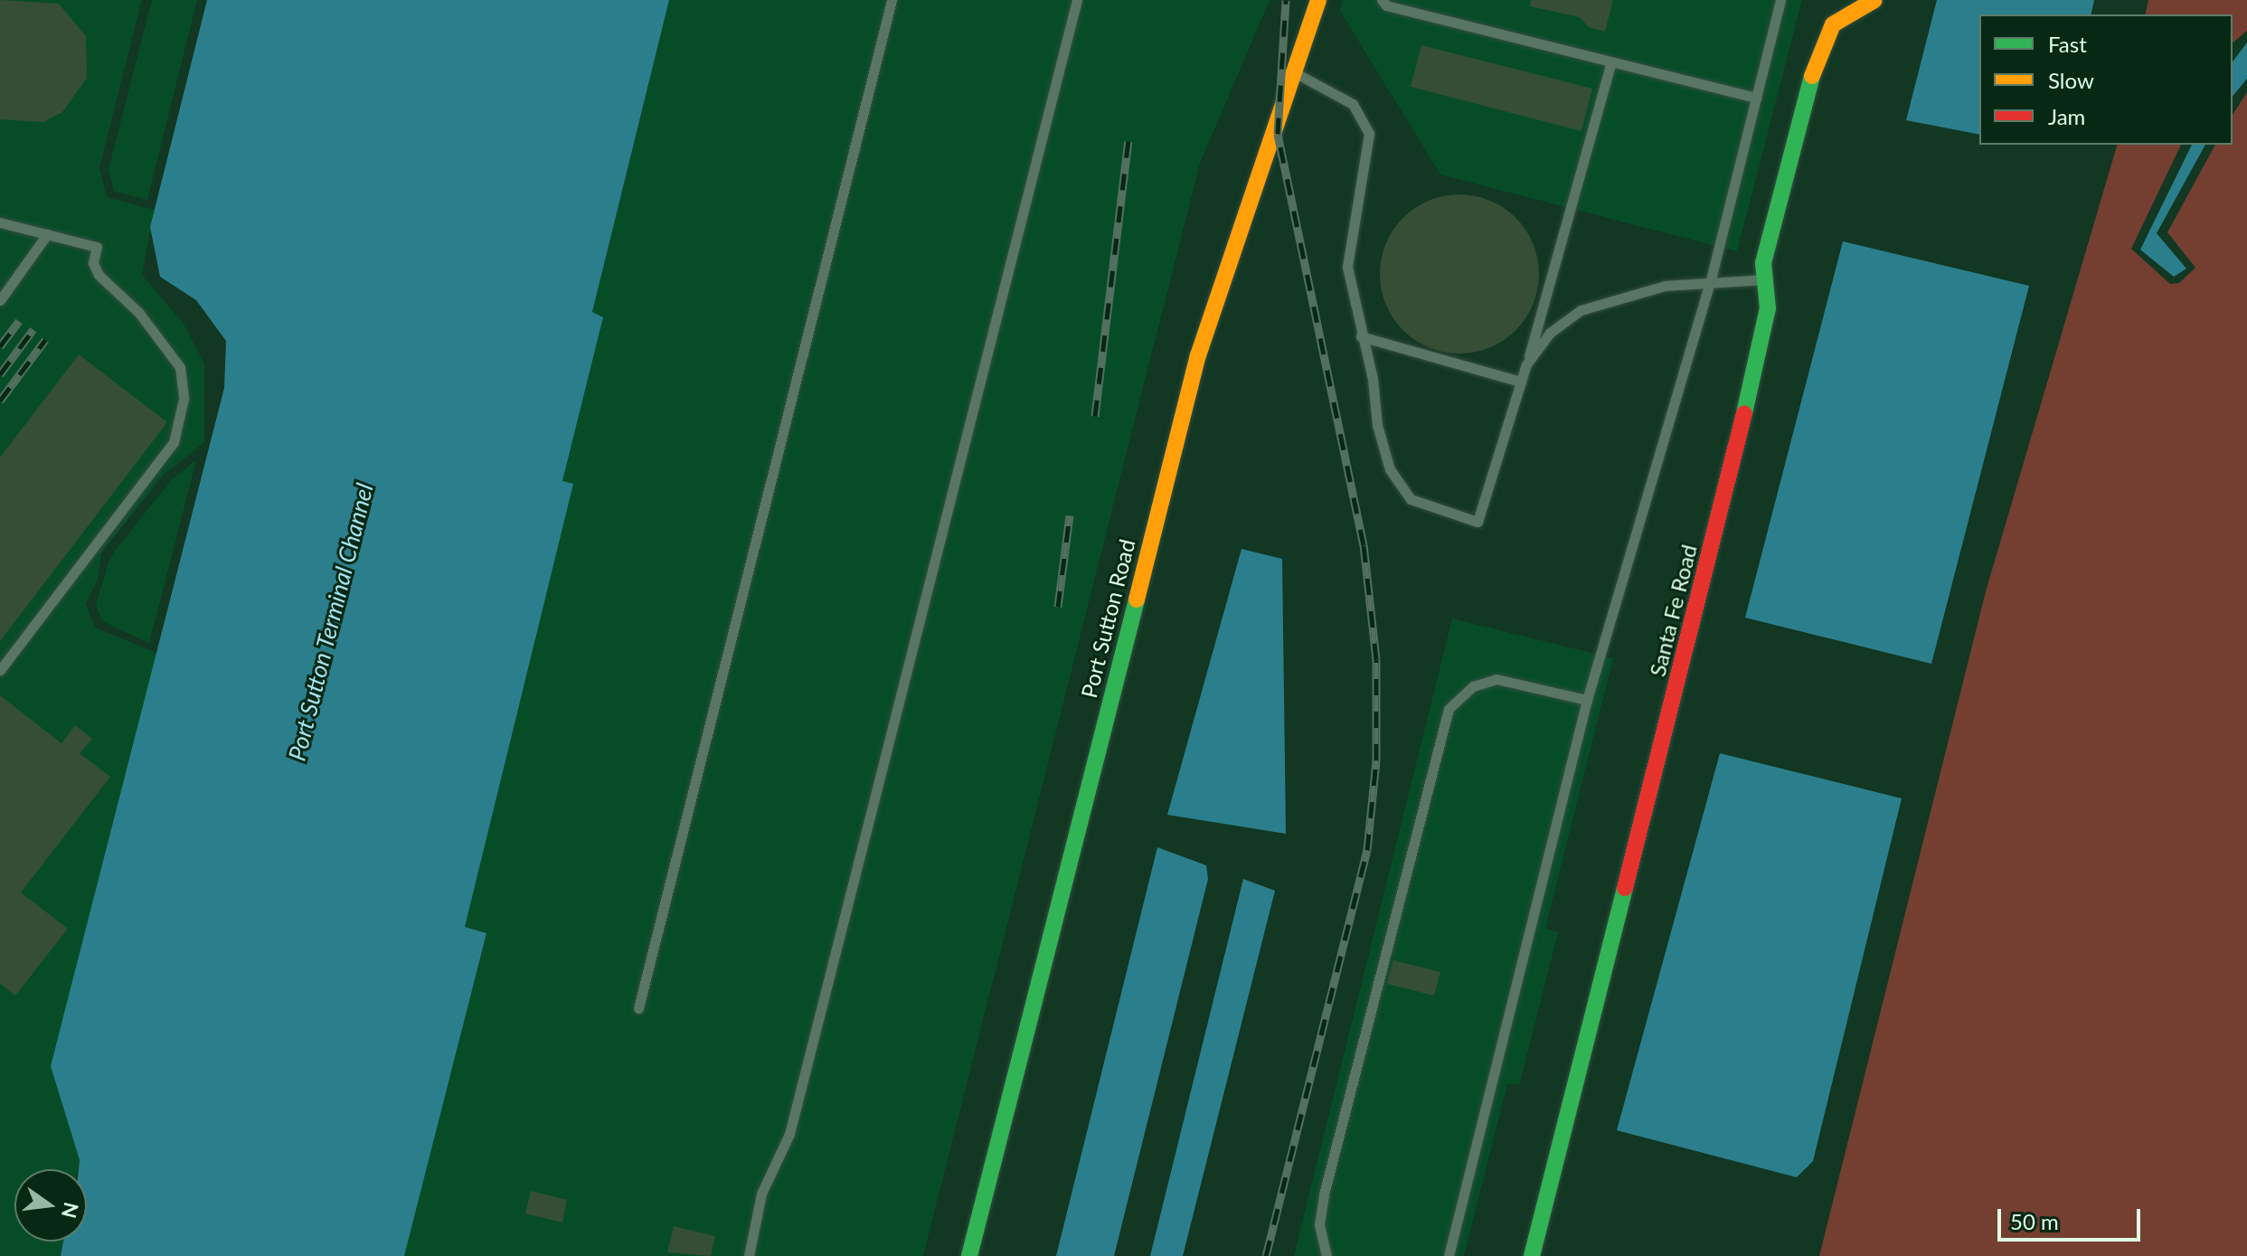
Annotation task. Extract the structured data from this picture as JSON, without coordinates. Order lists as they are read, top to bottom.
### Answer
{
  "streets": {
    "street": ["Santa Fe Road", "Port Sutton Road"]
  },
  "water": ["Port Sutton Terminal Channel"],
  "legend": ["Fast", "Slow", "Jam"],
  "scale_bar": "50 m",
  "north": "right"
}
